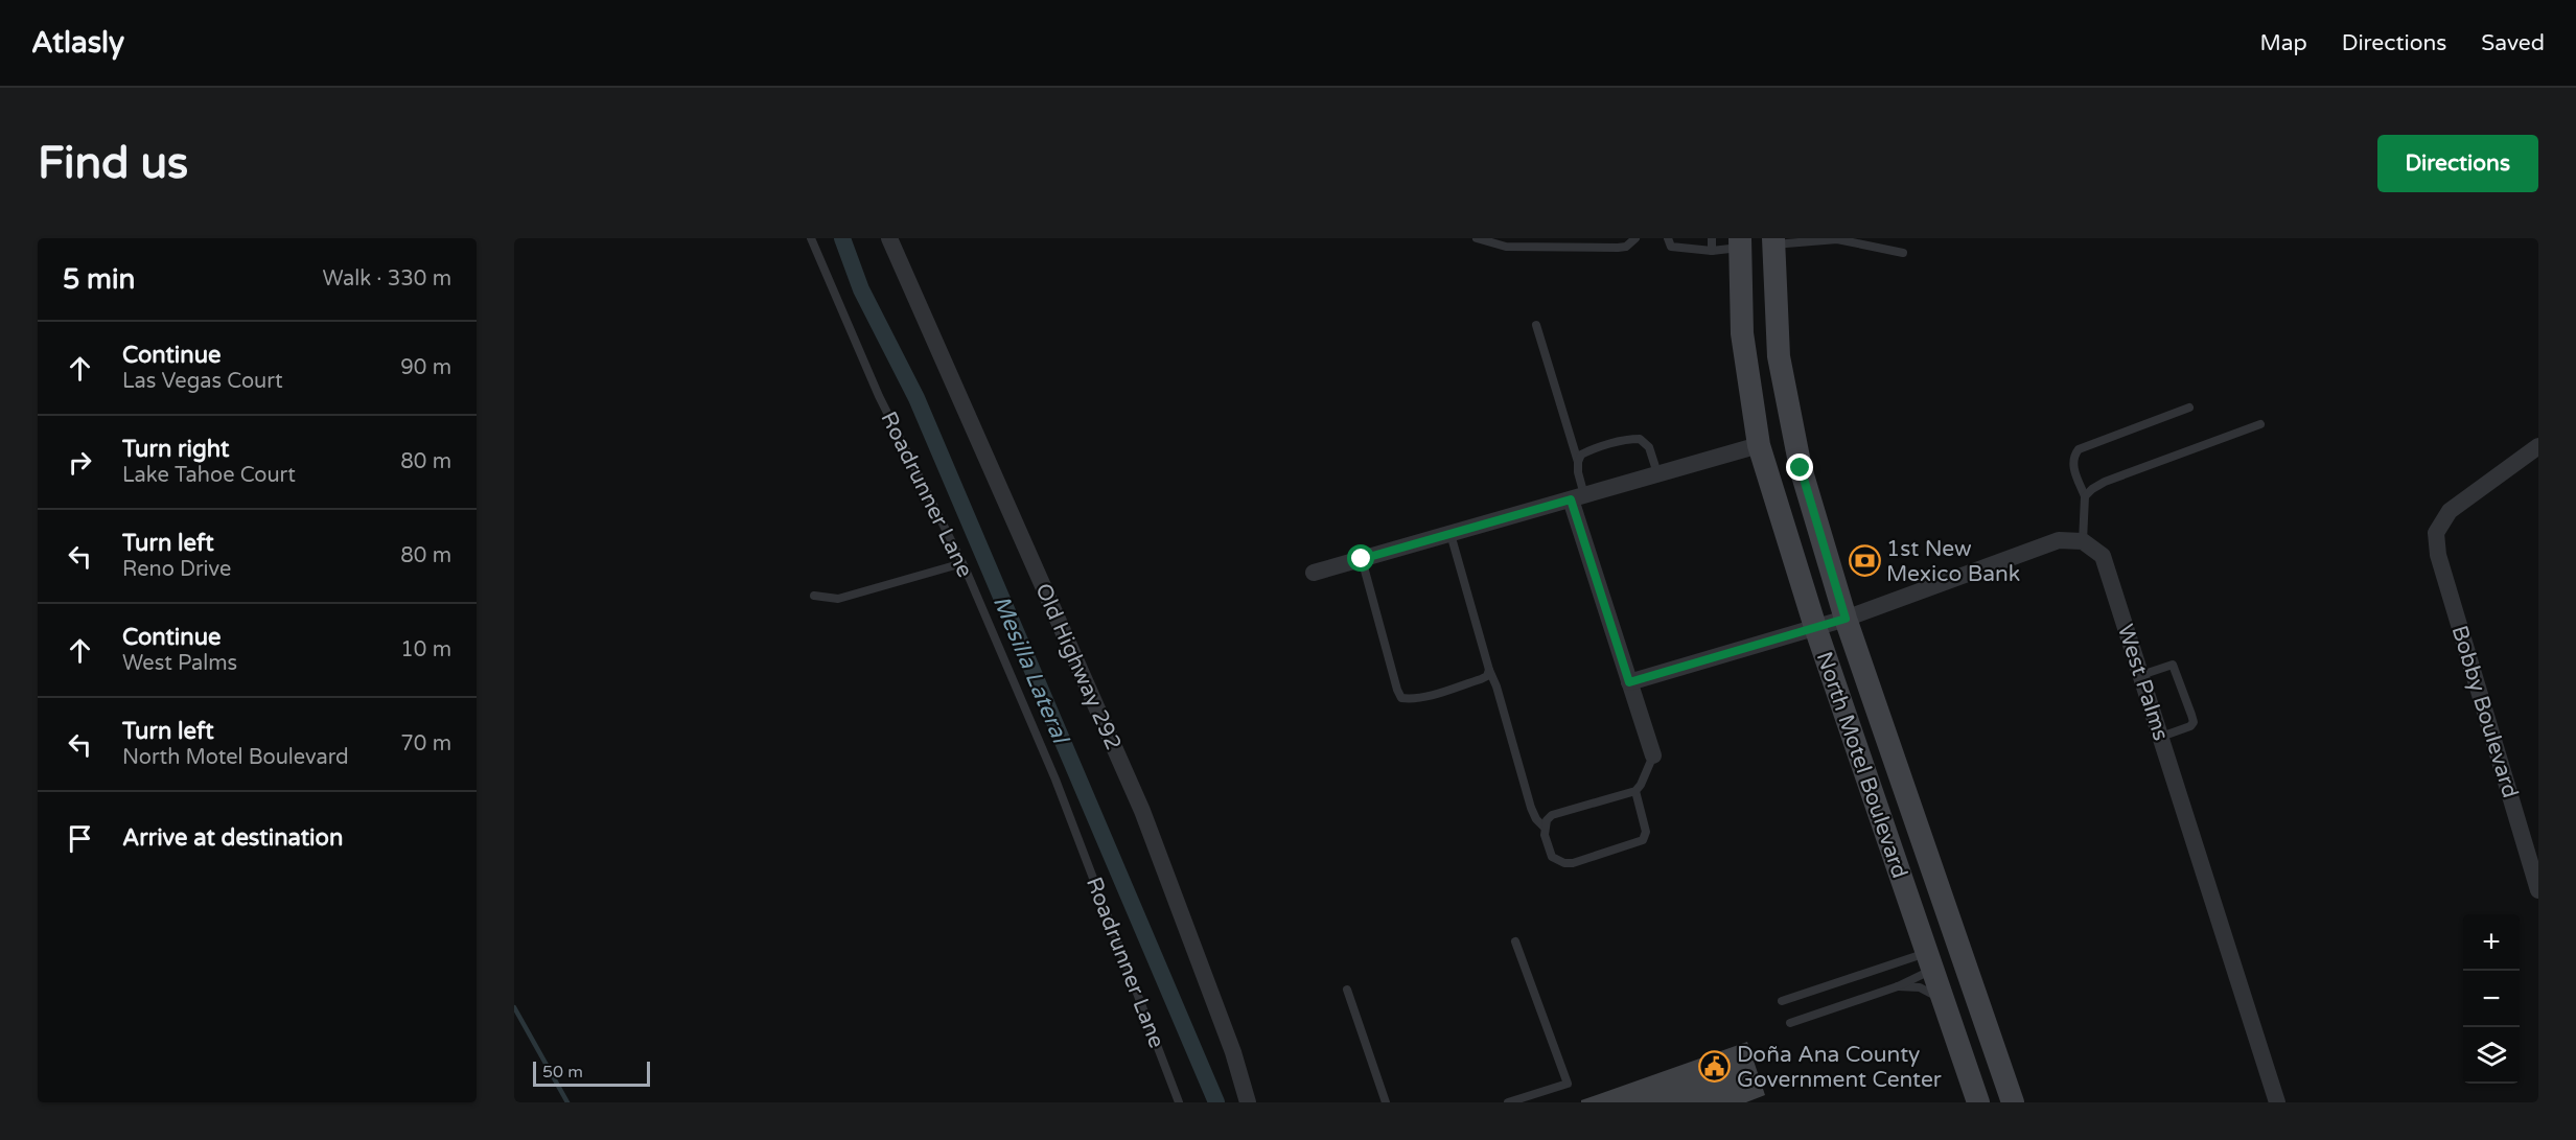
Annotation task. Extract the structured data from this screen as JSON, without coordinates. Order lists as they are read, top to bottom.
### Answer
{
  "streets": {
    "main road": ["North Motel Boulevard"],
    "street": ["Old Highway 292", "West Palms", "Bobby Boulevard"],
    "lane": ["Roadrunner Lane"]
  },
  "water": ["Mesilla Lateral"],
  "places": {
    "bank": ["1st New Mexico Bank"],
    "public building": ["Doña Ana County Government Center"]
  },
  "scale_bar": "50 m",
  "page": {
    "header": "Atlasly",
    "nav": ["Map", "Directions", "Saved"],
    "buttons": "Directions",
    "title": "Find us",
    "heading": ["5 min", "Walk · 330 m"],
    "list": [
      ["Continue", "Las Vegas Court", "90 m"],
      ["Turn right", "Lake Tahoe Court", "80 m"],
      ["Turn left", "Reno Drive", "80 m"],
      ["Continue", "West Palms", "10 m"],
      ["Turn left", "North Motel Boulevard", "70 m"],
      "Arrive at destination"
    ],
    "map_buttons": ["+", "−"],
    "scale": "50 m"
  }
}
